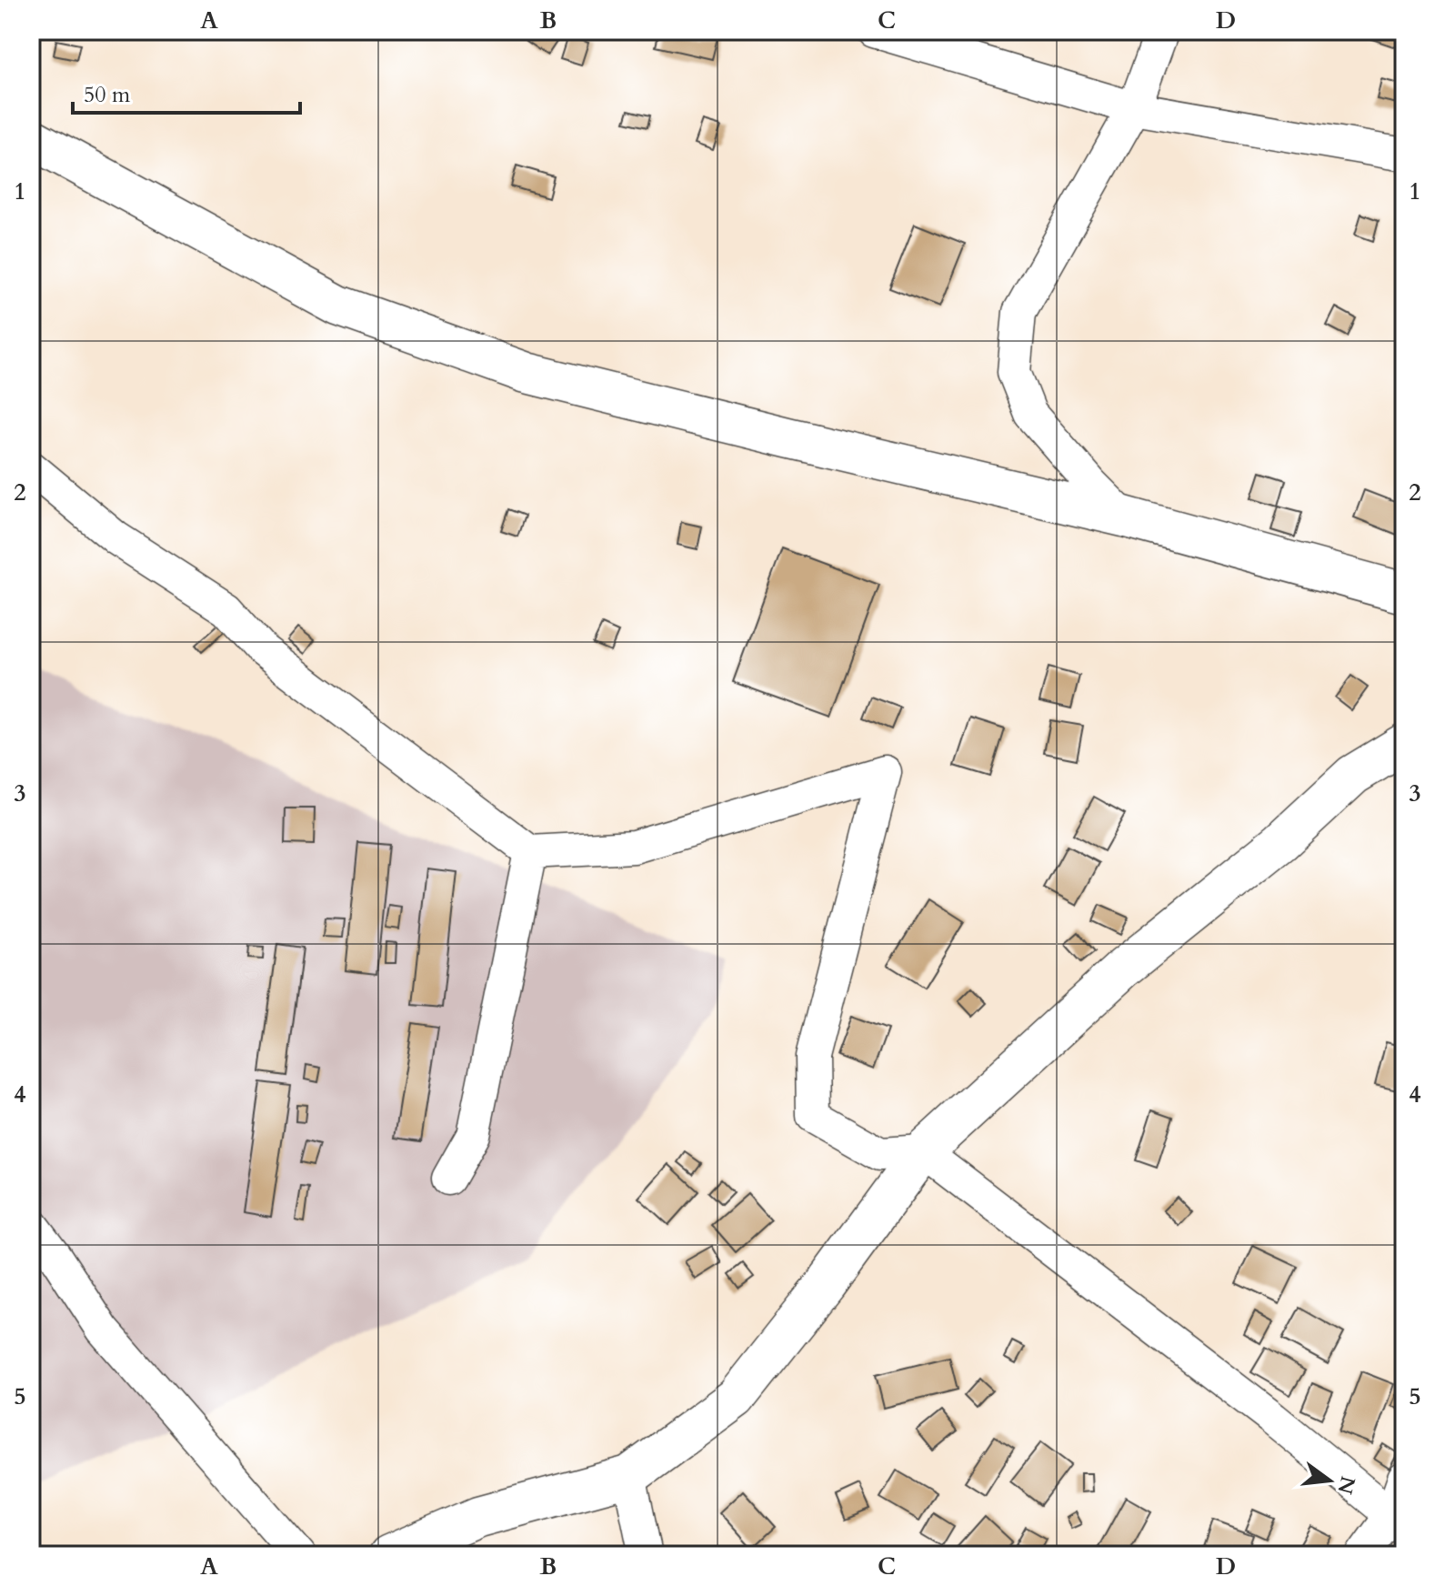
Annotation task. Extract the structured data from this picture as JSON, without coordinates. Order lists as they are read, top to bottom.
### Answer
{
  "scale_bar": "50 m",
  "north": "right",
  "grid": {
    "columns": [
      "A",
      "B",
      "C",
      "D"
    ],
    "rows": [
      "1",
      "2",
      "3",
      "4",
      "5"
    ]
  }
}
